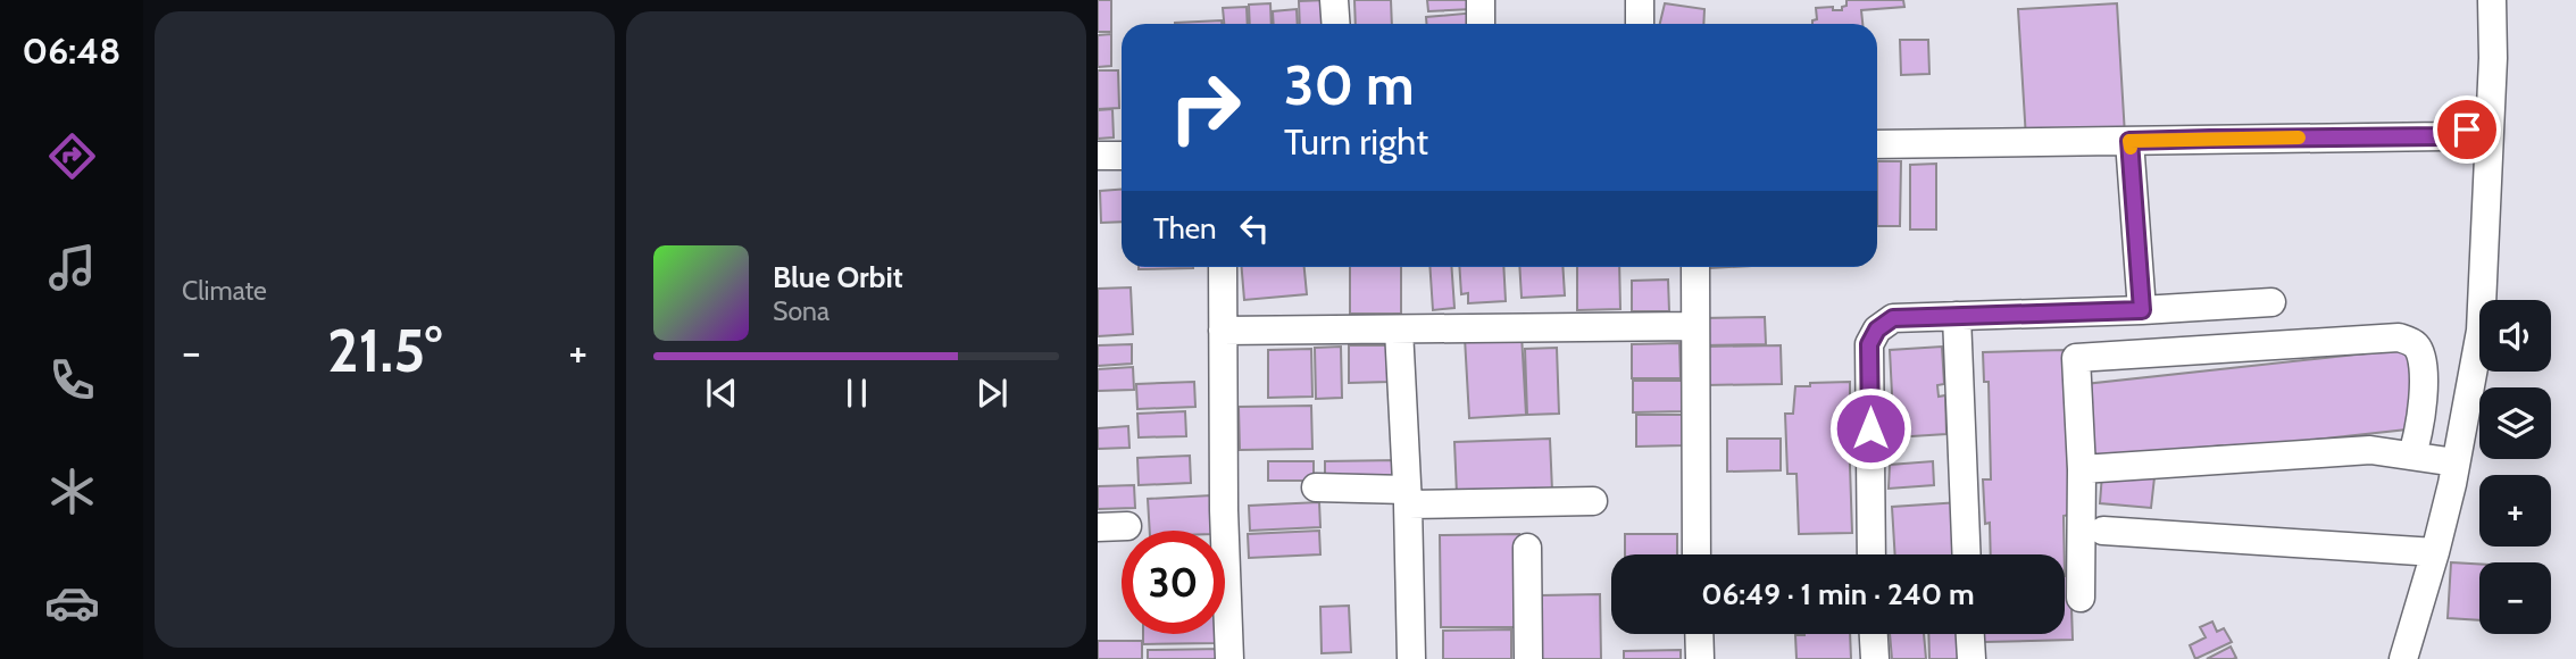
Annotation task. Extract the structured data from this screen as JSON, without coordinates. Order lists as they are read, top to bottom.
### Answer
{
  "page": {
    "tabs": "06:48",
    "tile": "Climate",
    "turn": ["30 m", "Turn right"],
    "then": "Then",
    "song": ["Blue Orbit", "Sona"],
    "map_buttons": ["+", "−"],
    "heat": ["−", "21.5°", "+"],
    "limit": "30",
    "trip": "06:49 · 1 min · 240 m"
  }
}
